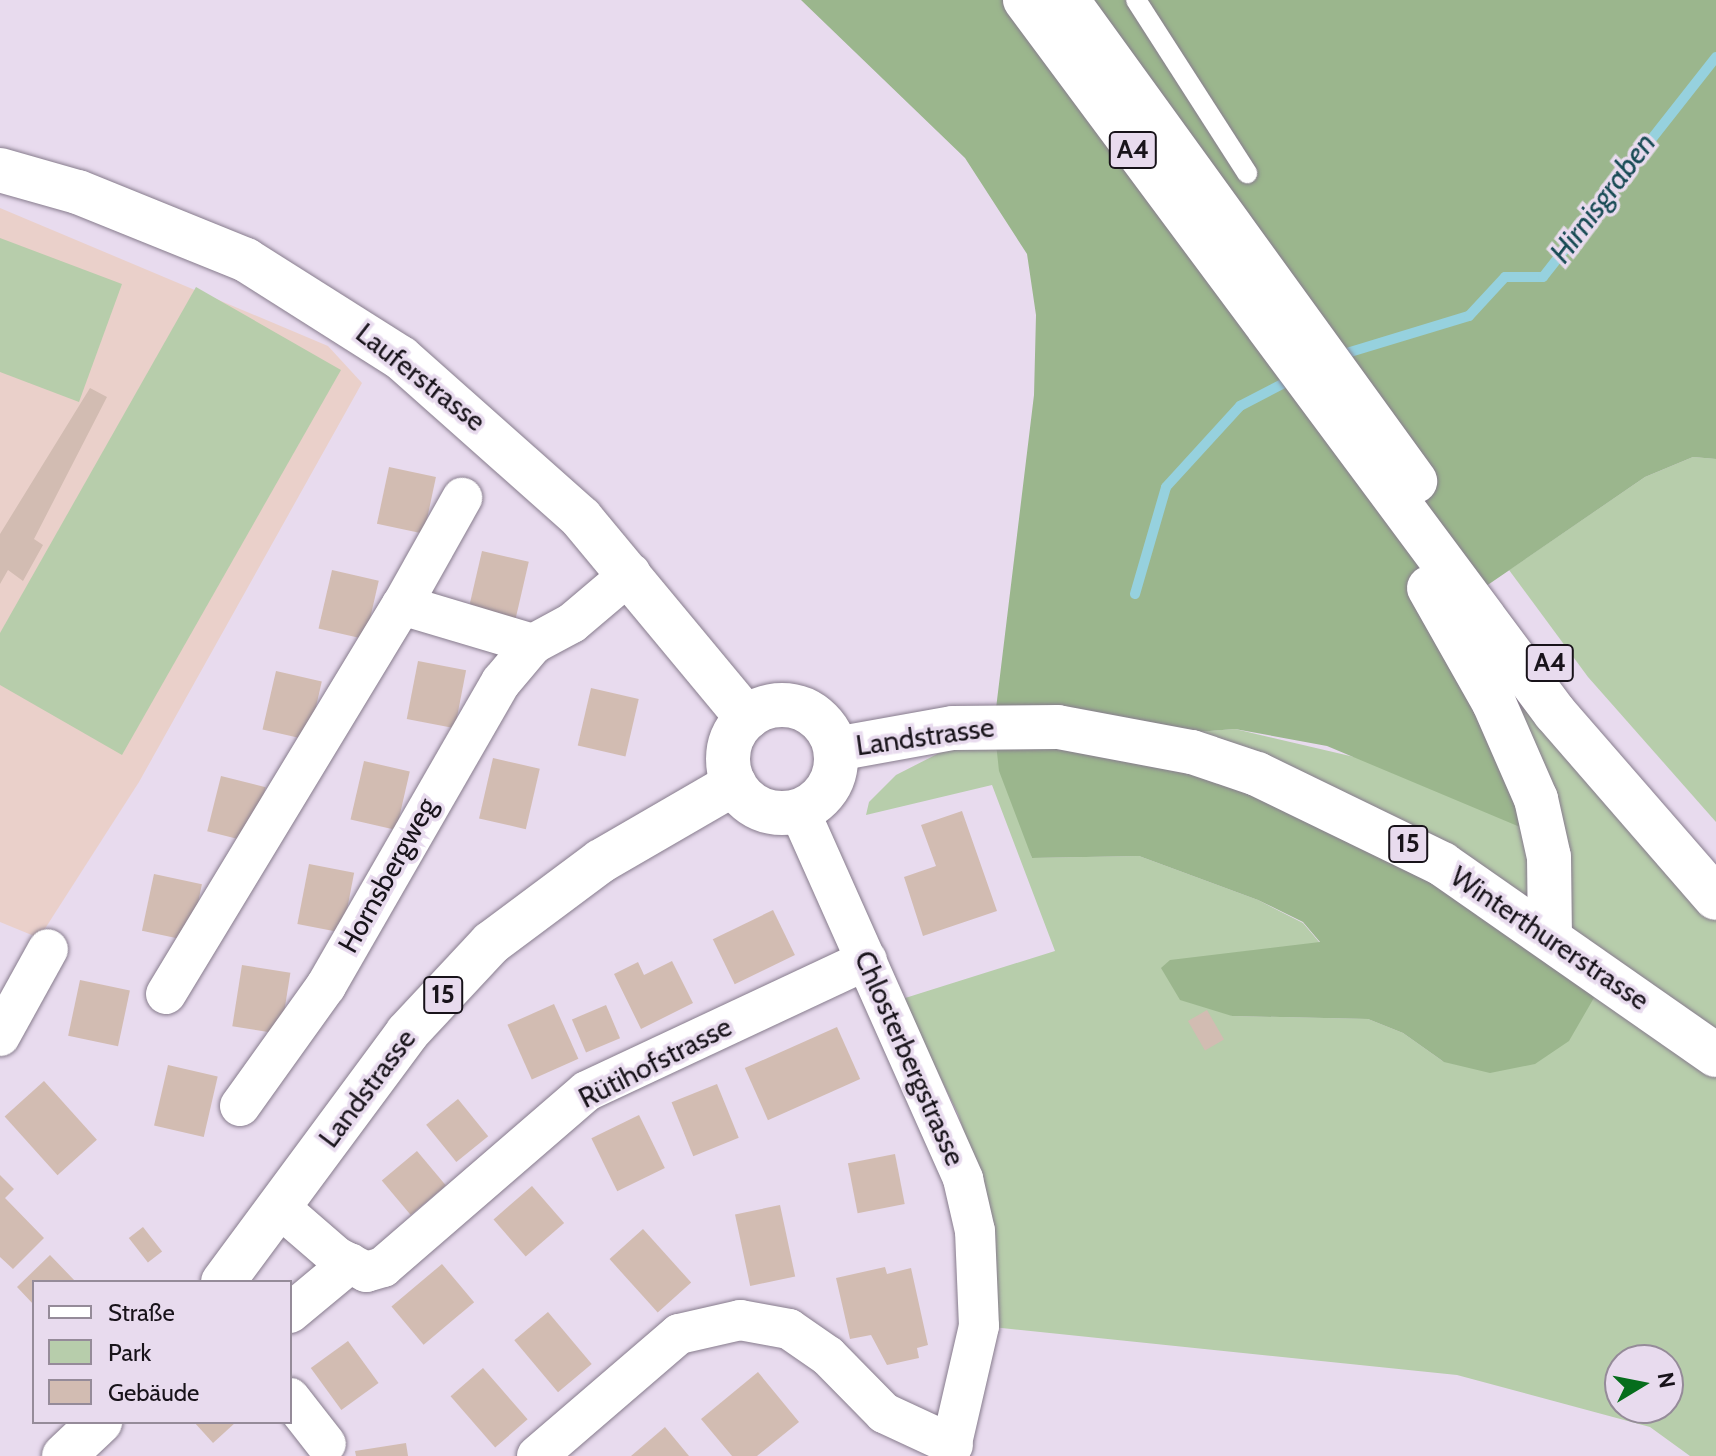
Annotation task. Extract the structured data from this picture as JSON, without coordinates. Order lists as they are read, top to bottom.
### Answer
{
  "streets": {
    "main road": [
      "A4",
      "Lauferstrasse",
      "Landstrasse",
      "15",
      "Winterthurerstrasse"
    ],
    "street": ["Hornsbergweg", "Chlosterbergstrasse", "Rütihofstrasse"]
  },
  "crossings": [
    ["Lauferstrasse", "Landstrasse"],
    ["Lauferstrasse", "Hornsbergweg"],
    ["Lauferstrasse", "Chlosterbergstrasse"],
    ["Landstrasse", "Winterthurerstrasse"],
    ["Landstrasse", "Chlosterbergstrasse"],
    ["Chlosterbergstrasse", "Rütihofstrasse"]
  ],
  "water": ["Hirnisgraben"],
  "legend": ["Straße", "Park", "Gebäude"],
  "north": "right"
}
